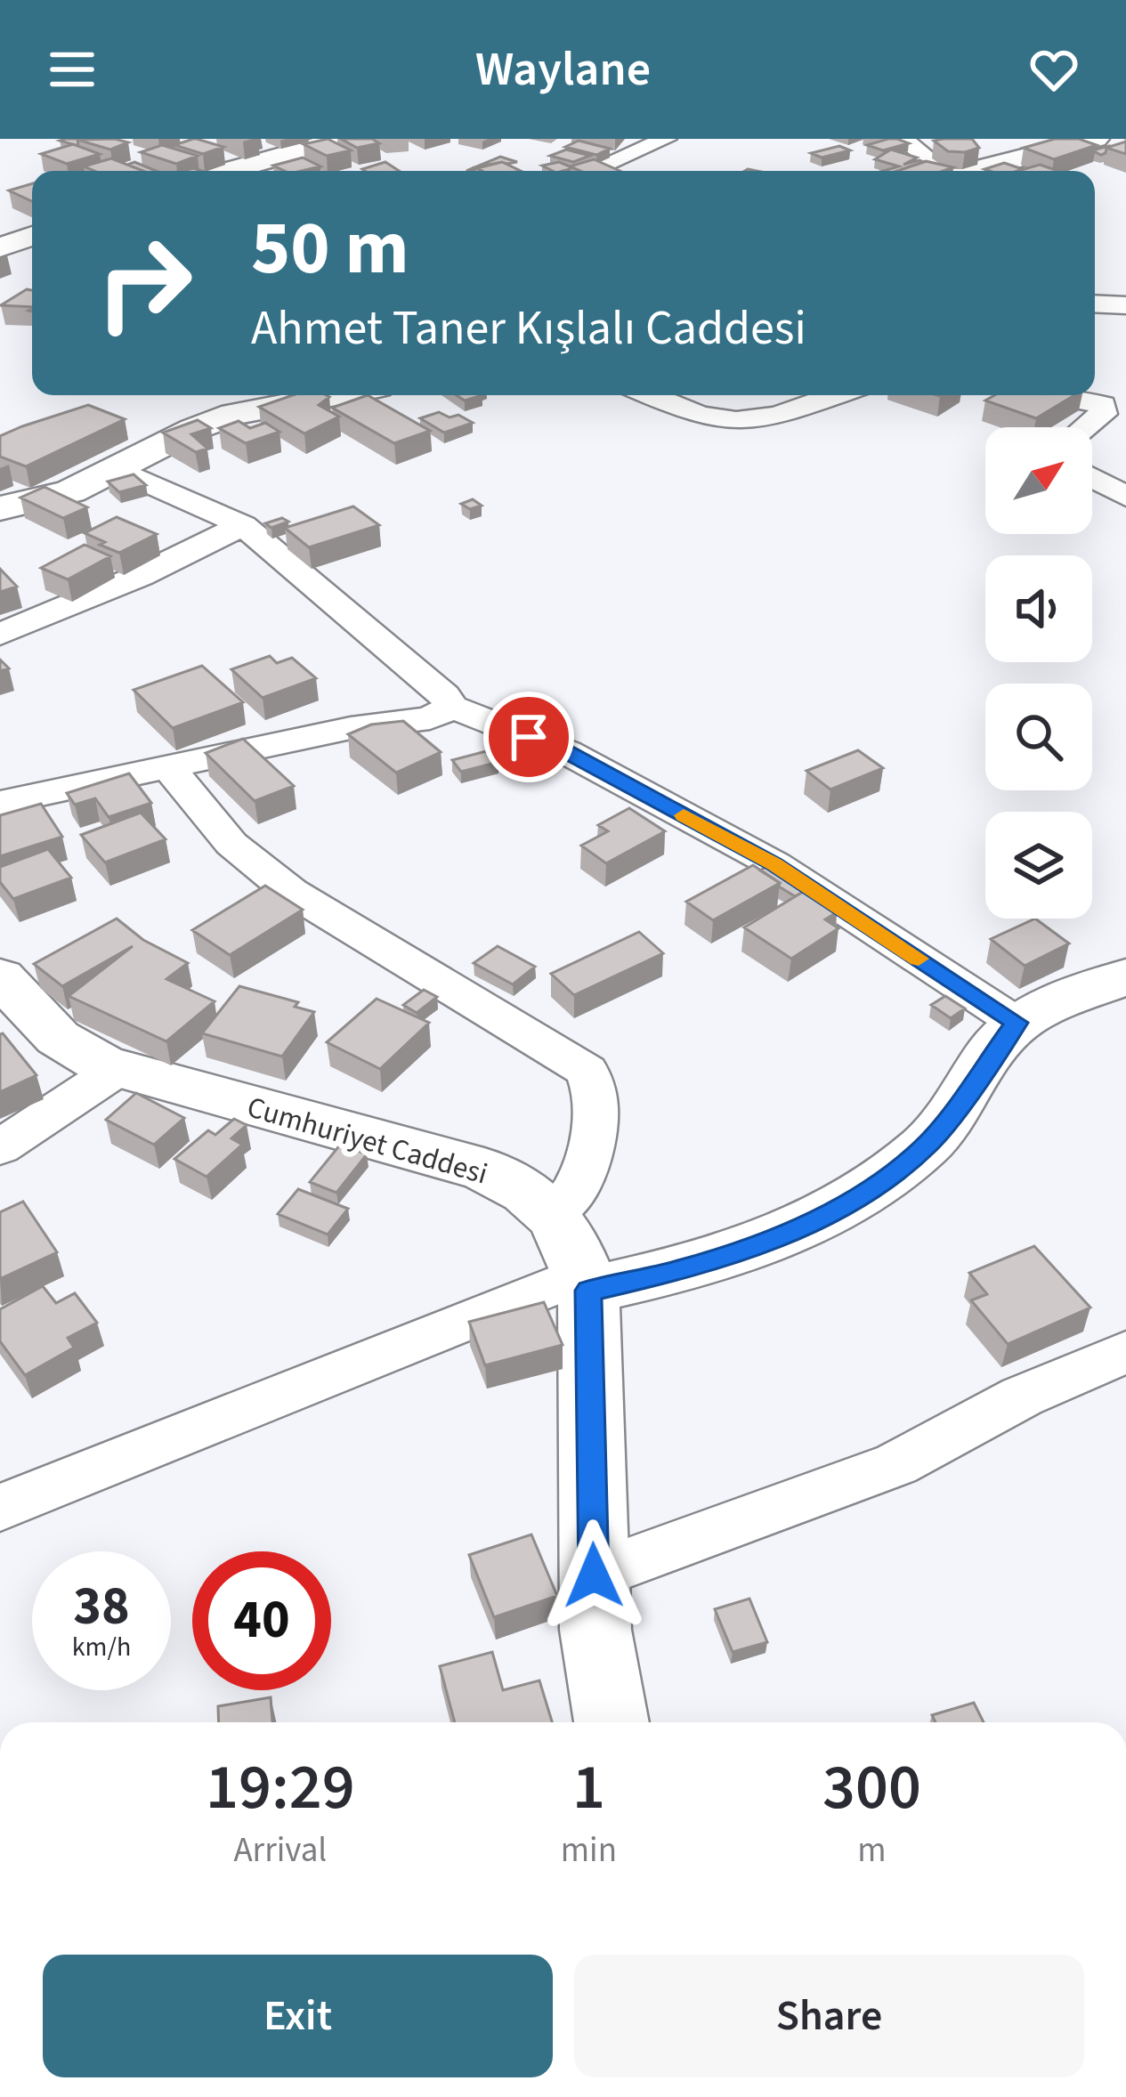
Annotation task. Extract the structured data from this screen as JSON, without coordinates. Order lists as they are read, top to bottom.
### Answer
{
  "streets": {
    "street": ["Cumhuriyet Caddesi"]
  },
  "north": "top right",
  "page": {
    "header": "Waylane",
    "turn": ["50 m", "Ahmet Taner Kışlalı Caddesi"],
    "speed": "38 km/h",
    "limit": "40",
    "eta": [
      "19:29",
      "Arrival",
      "1",
      "min",
      "300",
      "m"
    ],
    "buttons": ["Exit", "Share"]
  }
}
